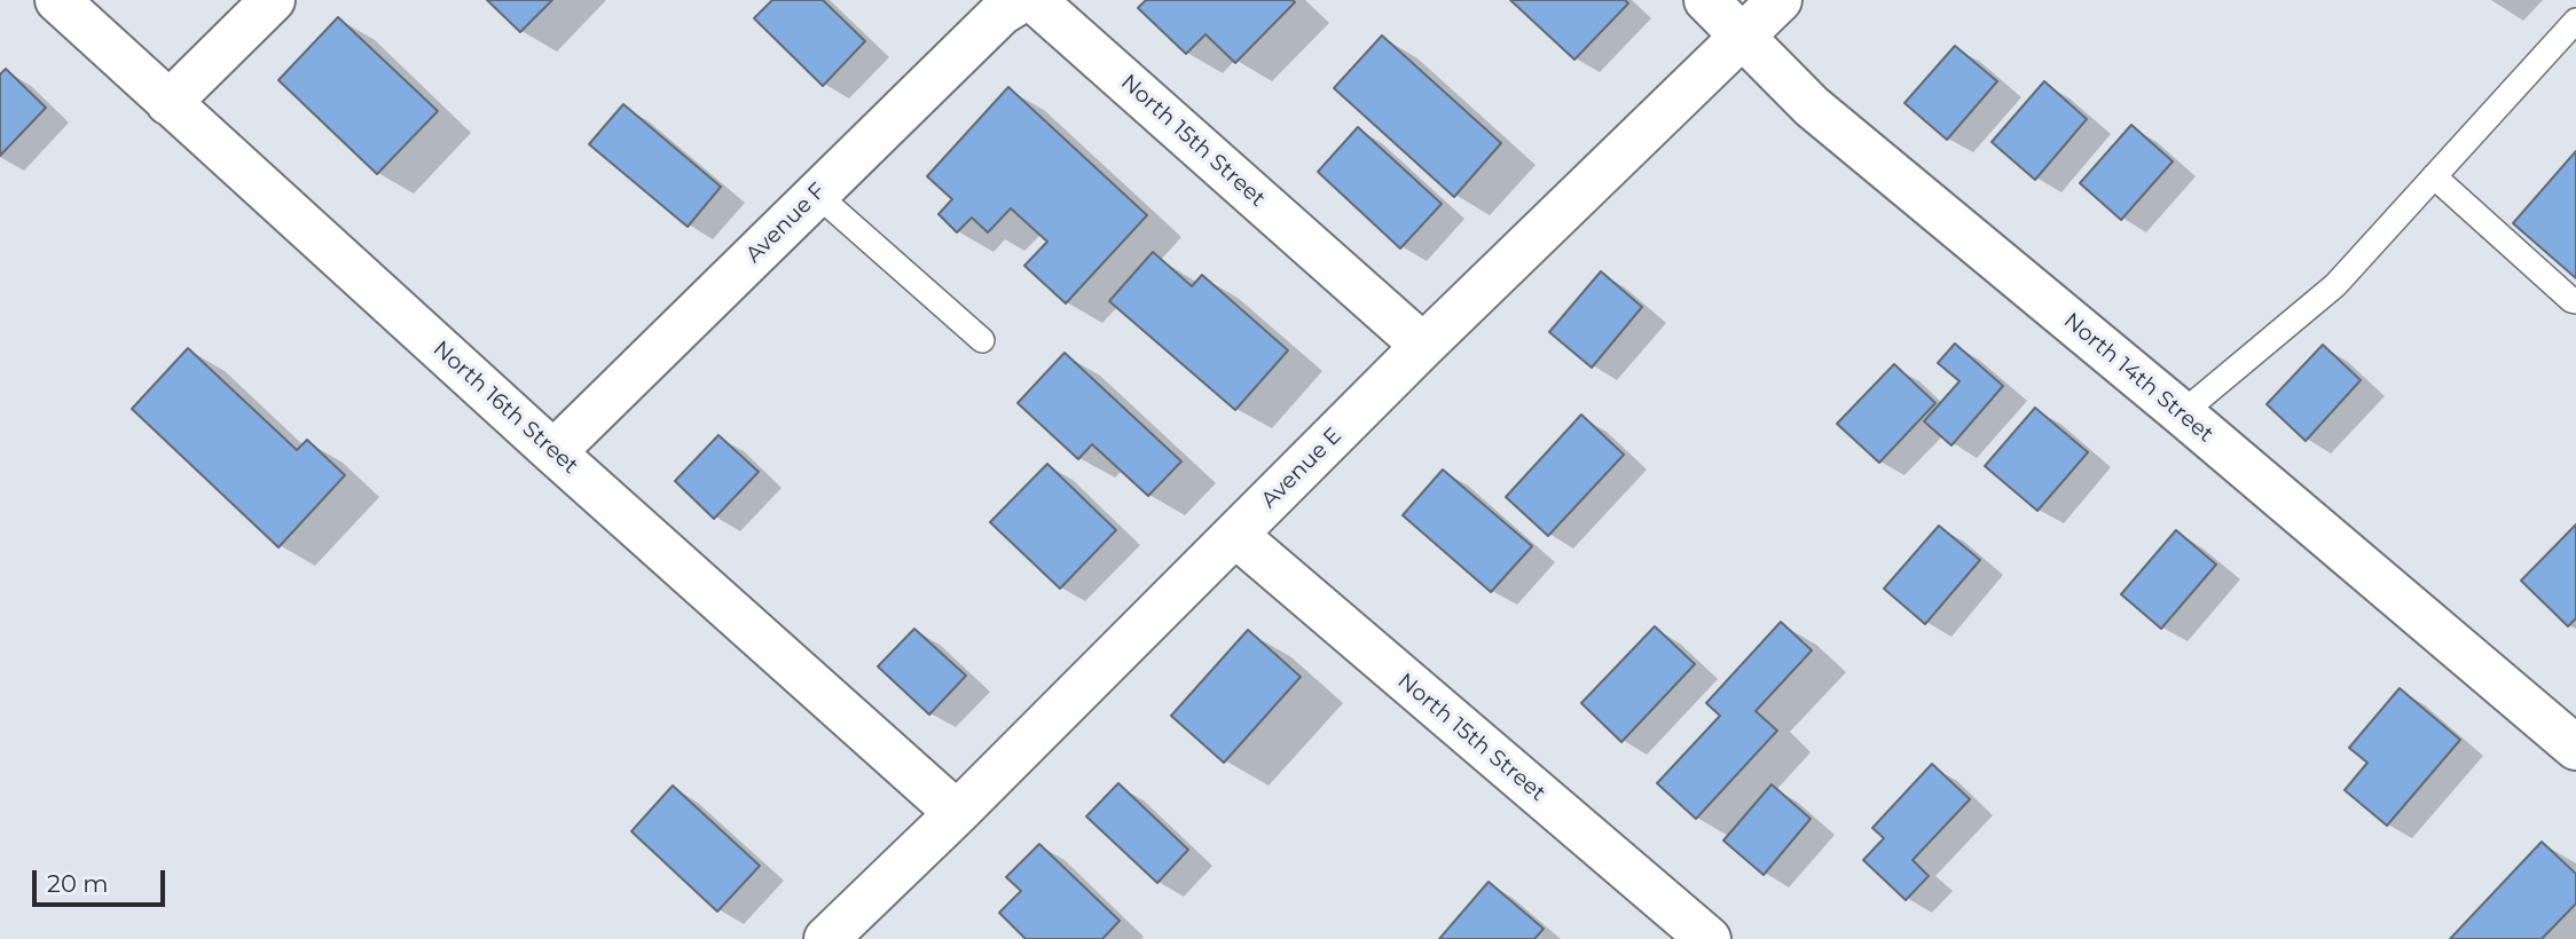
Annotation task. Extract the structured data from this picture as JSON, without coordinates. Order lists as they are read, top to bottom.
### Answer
{
  "streets": {
    "street": [
      "North 15th Street",
      "Avenue F",
      "North 14th Street",
      "North 16th Street",
      "Avenue E"
    ]
  },
  "crossings": [
    ["North 15th Street", "Avenue E"],
    ["Avenue F", "North 16th Street"],
    ["North 14th Street", "Avenue E"],
    ["North 16th Street", "Avenue E"]
  ],
  "scale_bar": "20 m"
}
